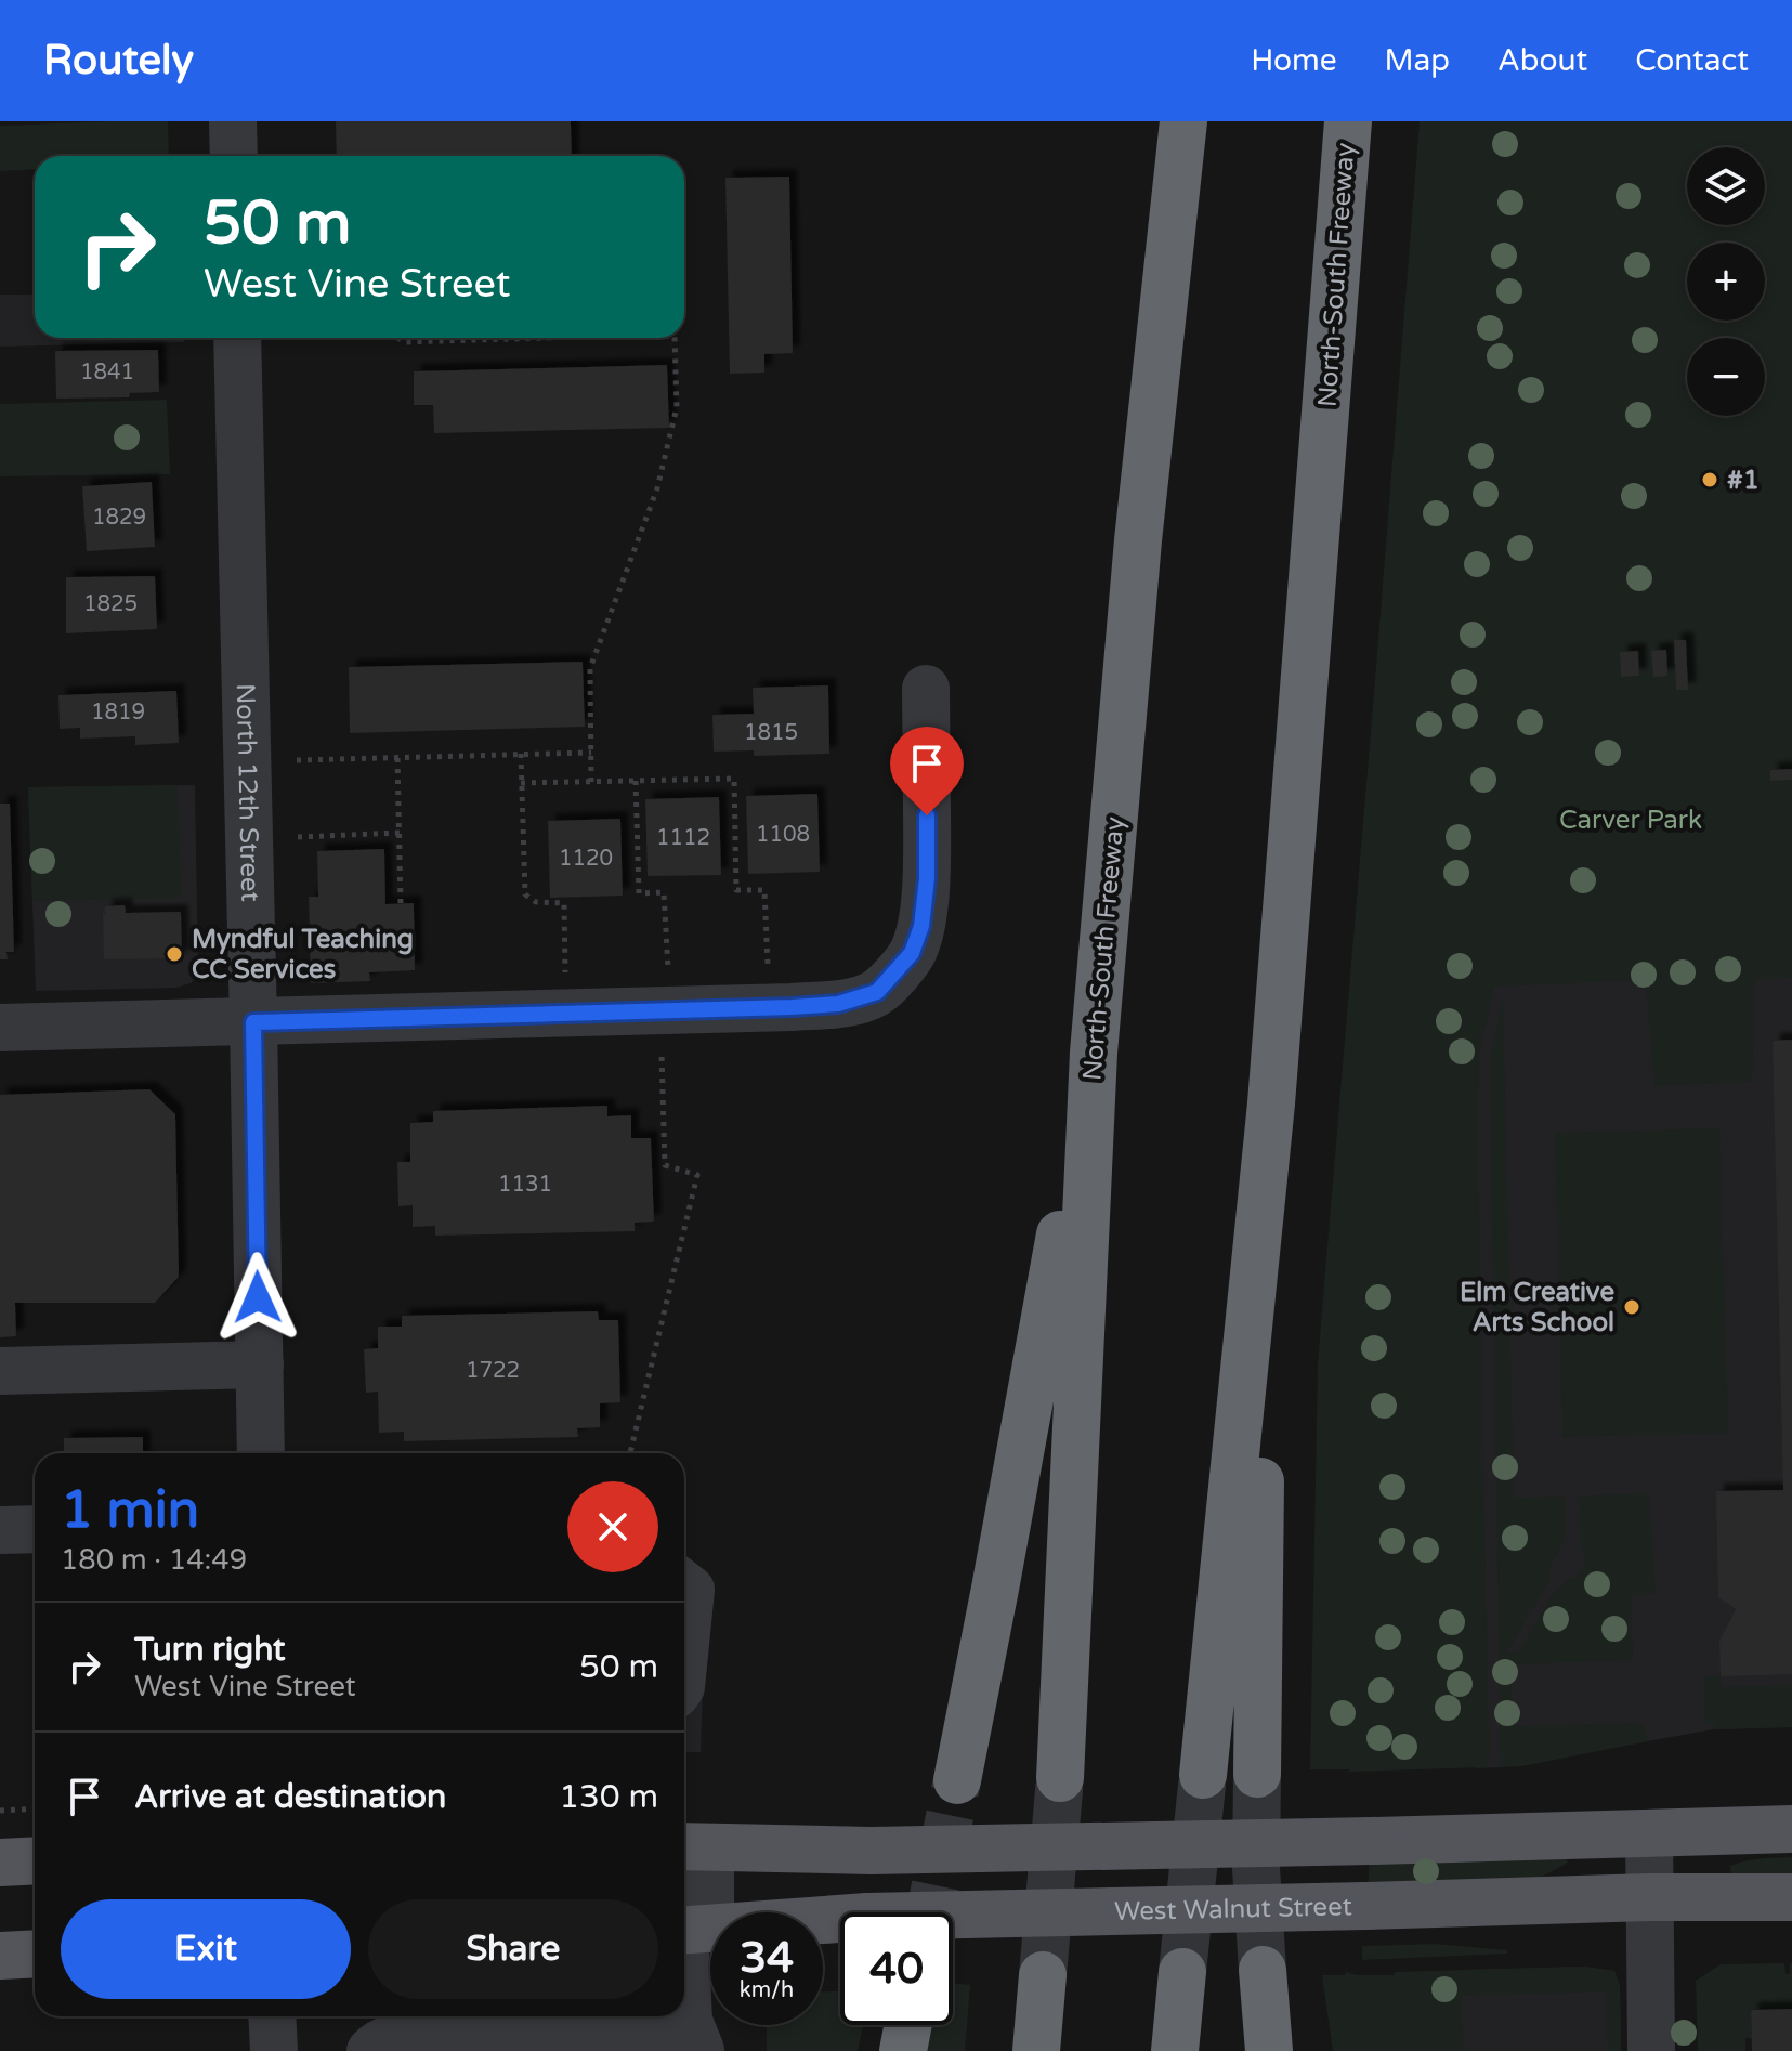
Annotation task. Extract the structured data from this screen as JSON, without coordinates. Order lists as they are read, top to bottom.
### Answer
{
  "streets": {
    "highway": ["North-South Freeway"],
    "main road": ["West Walnut Street"],
    "street": ["North 12th Street"]
  },
  "parks": ["Carver Park"],
  "places": ["#1", "Myndful Teaching CC Services", "Elm Creative Arts School"],
  "house_numbers": [
    "1841",
    "1829",
    "1825",
    "1819",
    "1815",
    "1108",
    "1112",
    "1120",
    "1131",
    "1722"
  ],
  "page": {
    "header": "Routely",
    "nav": [
      "Home",
      "Map",
      "About",
      "Contact"
    ],
    "map_buttons": ["+", "−"],
    "turn": ["50 m", "West Vine Street"],
    "heading": ["1 min", "180 m · 14:49"],
    "list": [
      {
        "name": "Turn right",
        "note": "West Vine Street",
        "value": "50 m"
      },
      {
        "name": "Arrive at destination",
        "value": "130 m"
      }
    ],
    "buttons": ["Exit", "Share"],
    "speed": "34 km/h",
    "limit": "40"
  }
}
